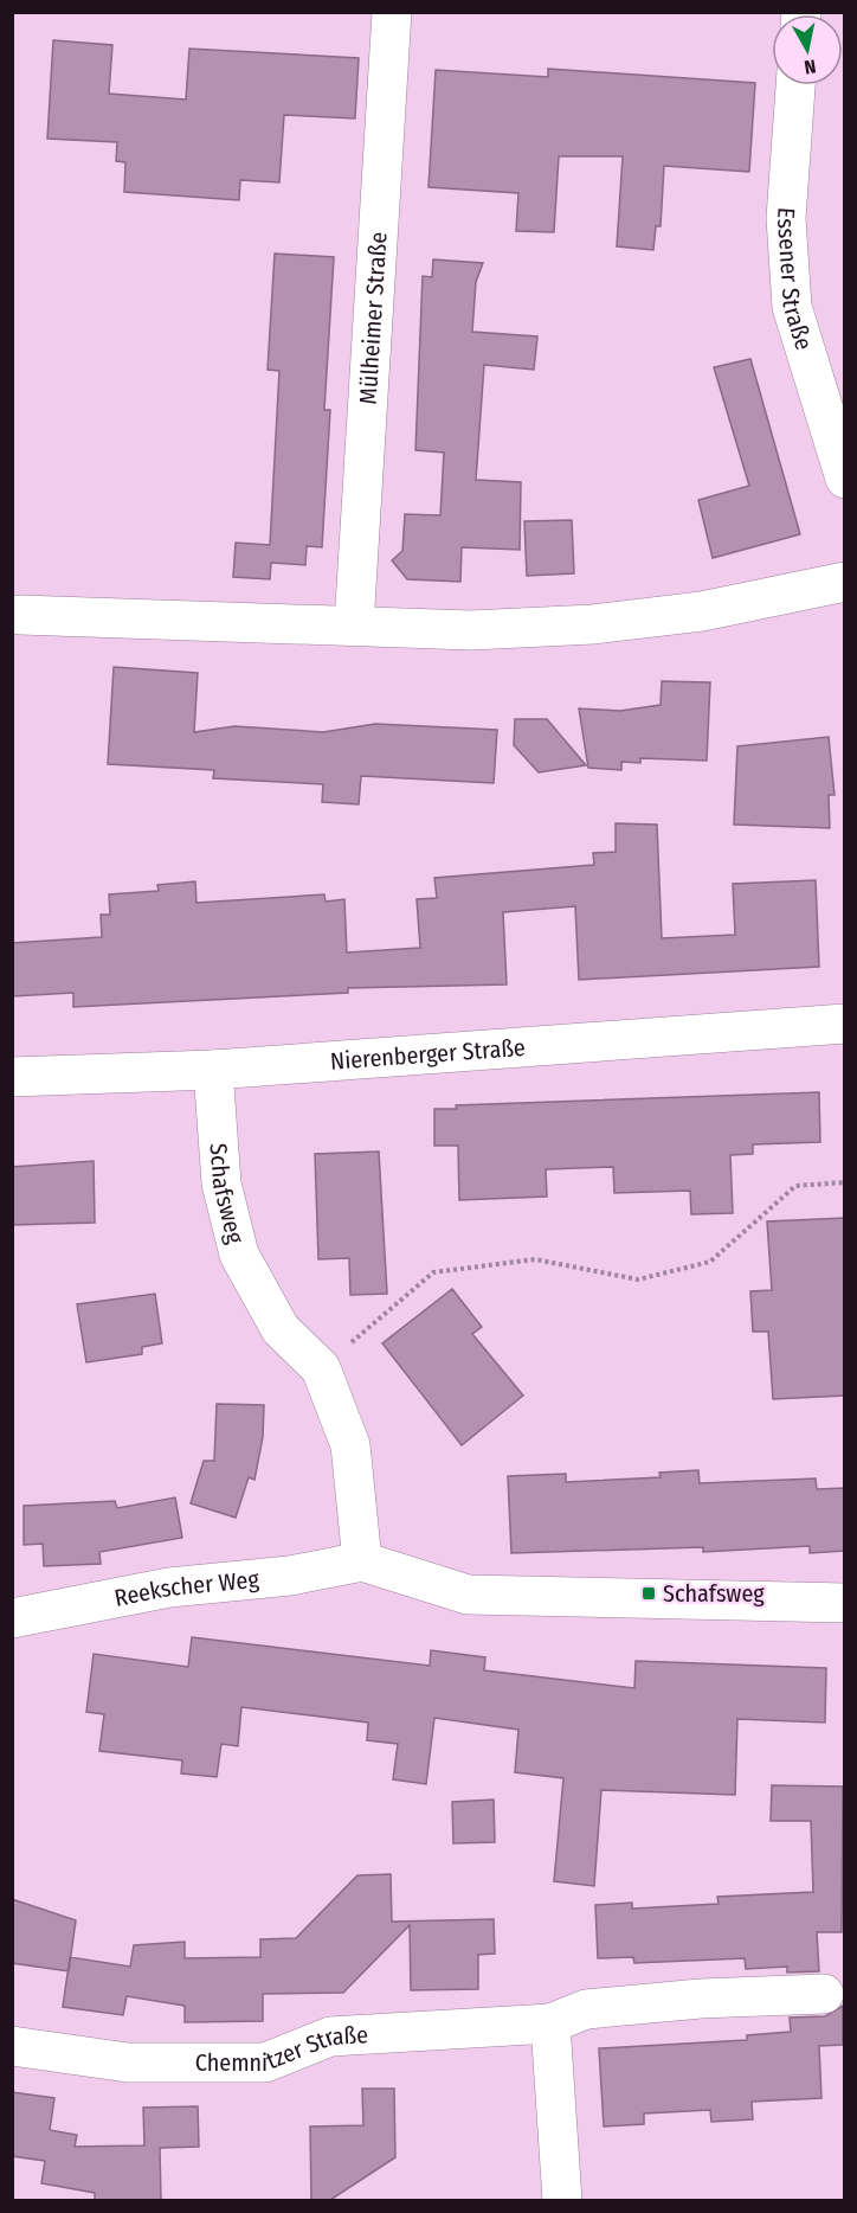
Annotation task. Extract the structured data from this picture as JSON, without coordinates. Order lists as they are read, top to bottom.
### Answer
{
  "streets": {
    "street": [
      "Essener Straße",
      "Mülheimer Straße",
      "Nierenberger Straße",
      "Schafsweg",
      "Reekscher Weg",
      "Chemnitzer Straße"
    ]
  },
  "crossings": [
    ["Nierenberger Straße", "Schafsweg"],
    ["Schafsweg", "Reekscher Weg"]
  ],
  "places": {
    "transit": ["Schafsweg"]
  },
  "north": "bottom"
}
